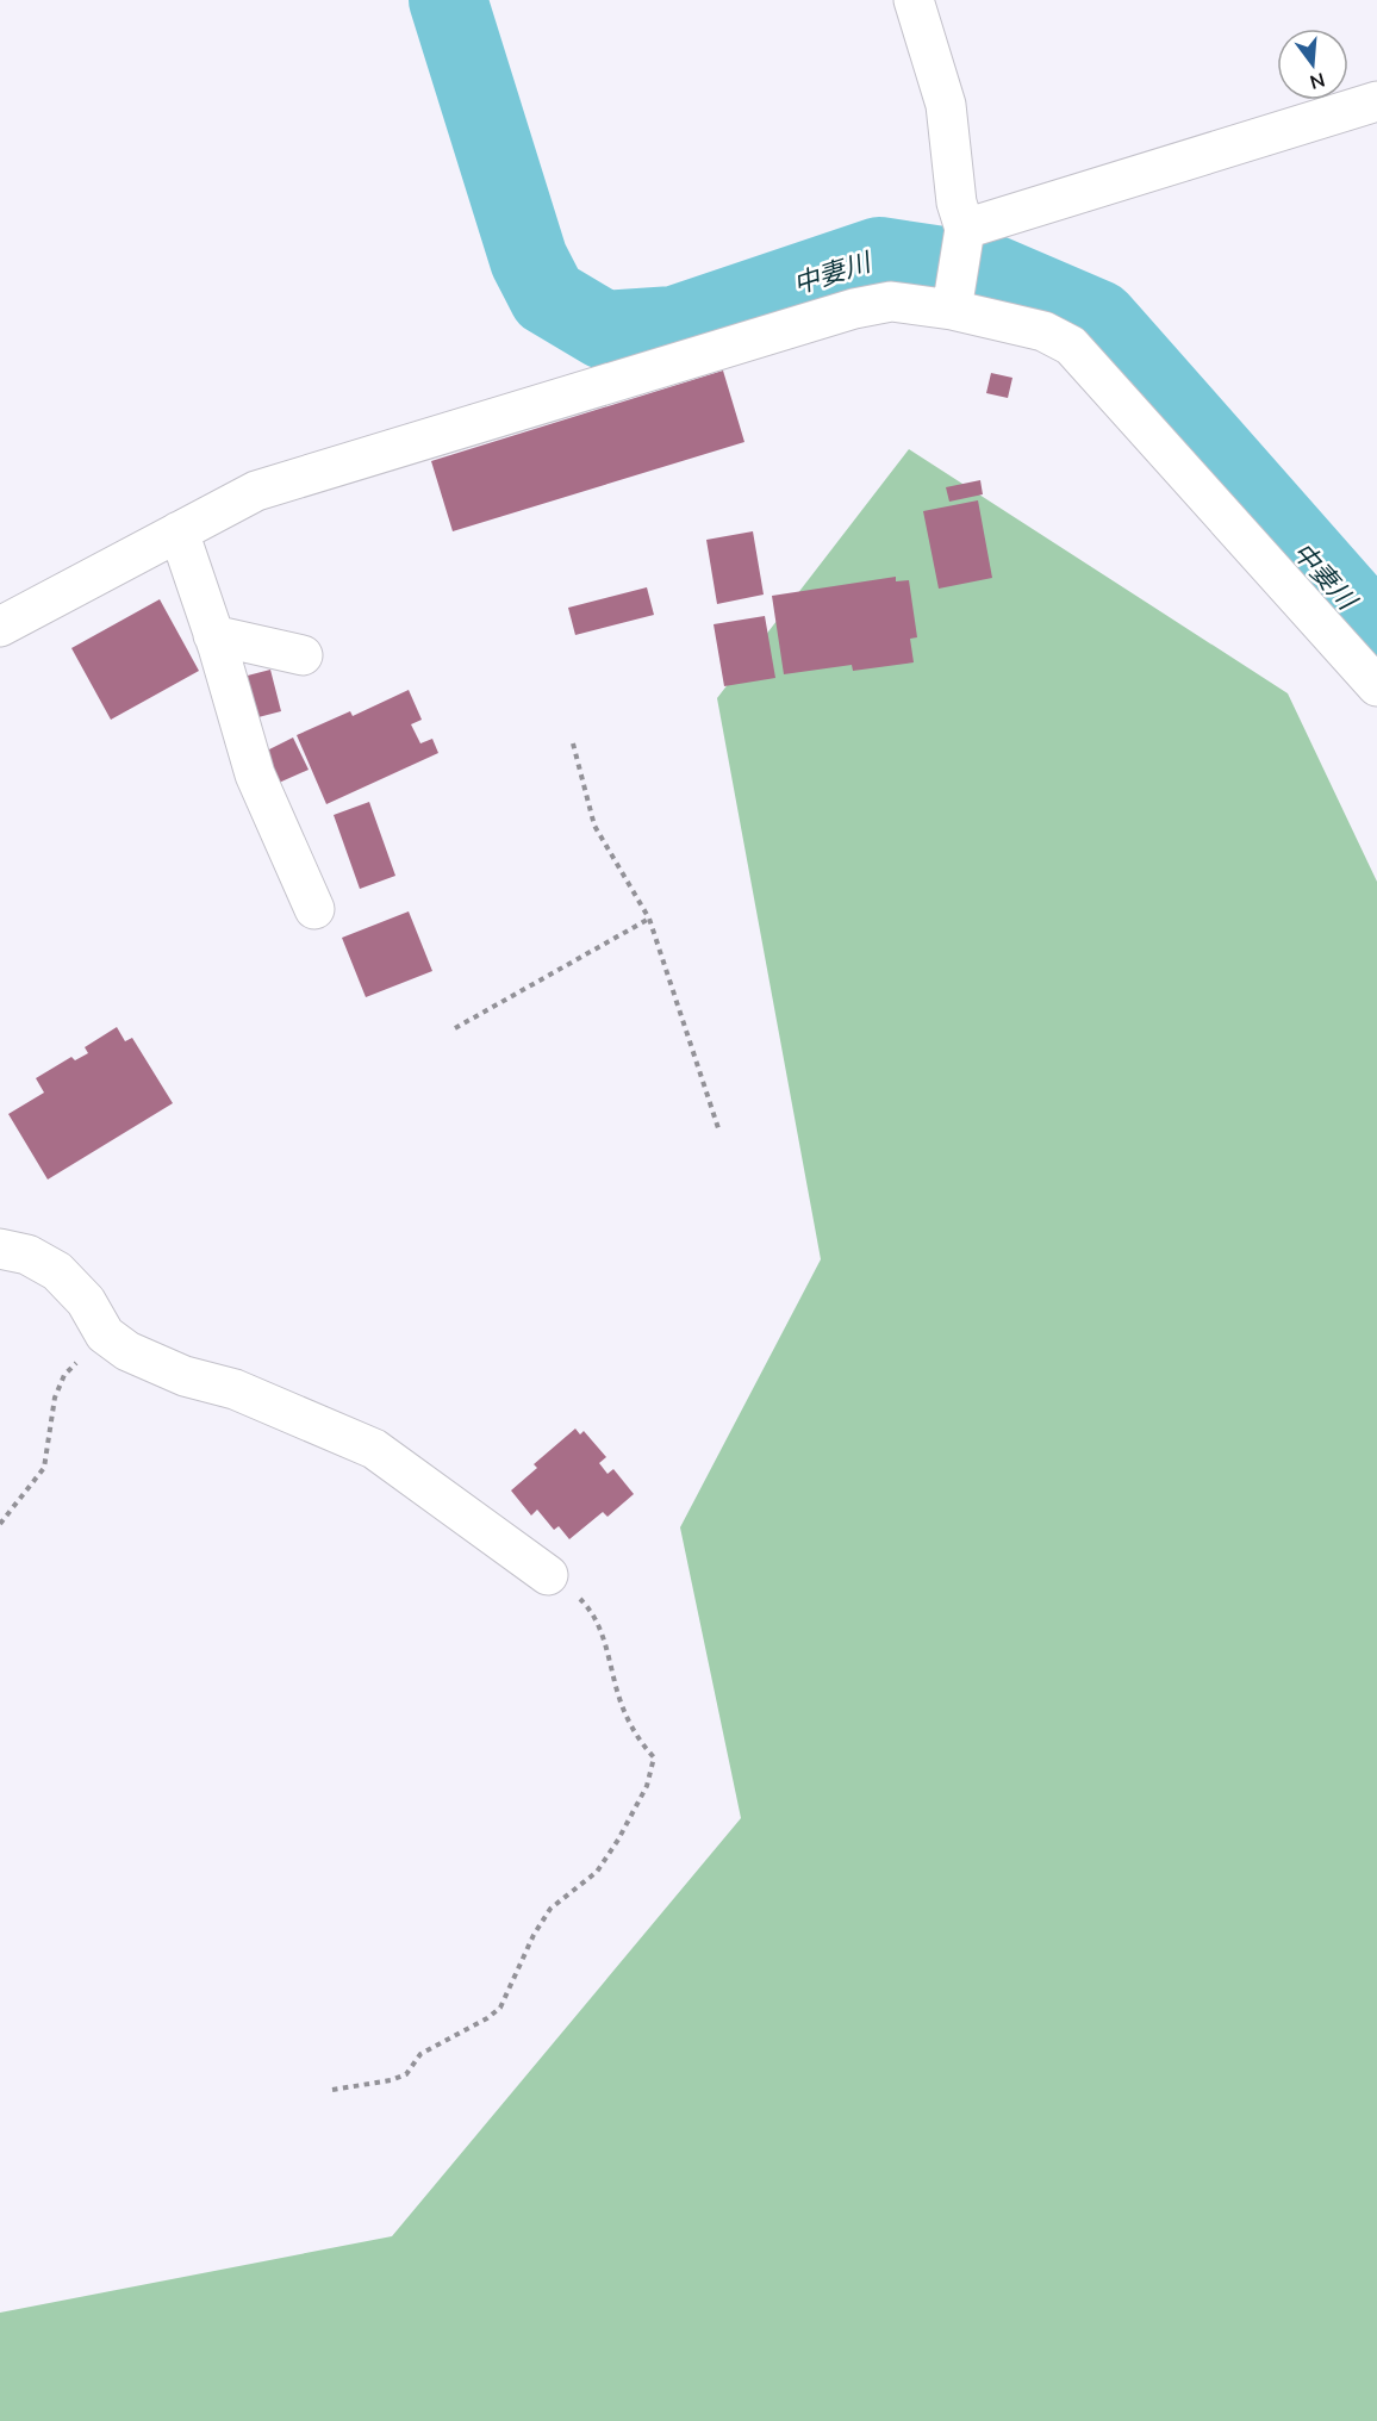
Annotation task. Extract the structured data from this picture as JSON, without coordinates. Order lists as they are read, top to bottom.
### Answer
{
  "water": ["中妻川"],
  "north": "bottom"
}
